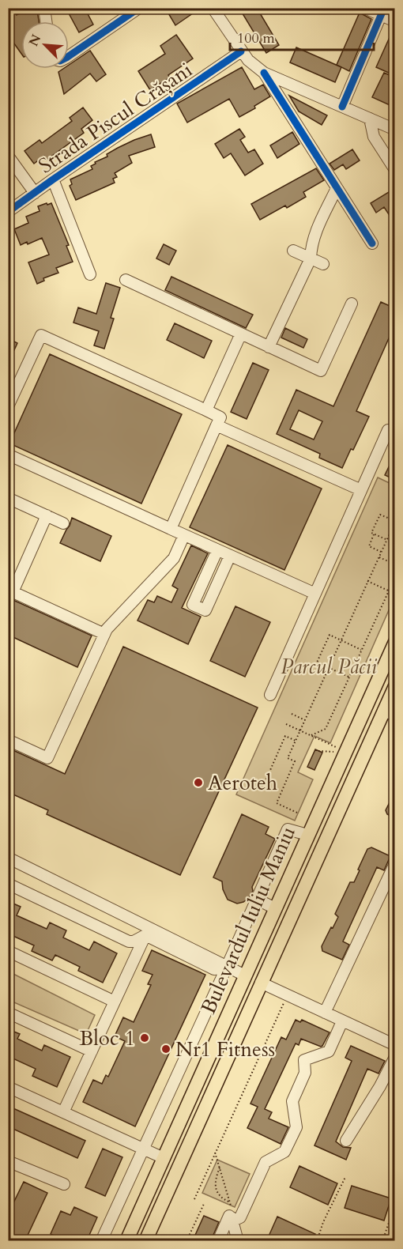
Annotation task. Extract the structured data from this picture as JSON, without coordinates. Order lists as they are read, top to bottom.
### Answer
{
  "streets": {
    "main road": ["Bulevardul Iuliu Maniu"],
    "street": ["Strada Piscul Crășani"]
  },
  "parks": ["Parcul Păcii"],
  "places": ["Aeroteh", "Bloc 1", "Nr1 Fitness"],
  "scale_bar": "100 m",
  "north": "top left"
}
